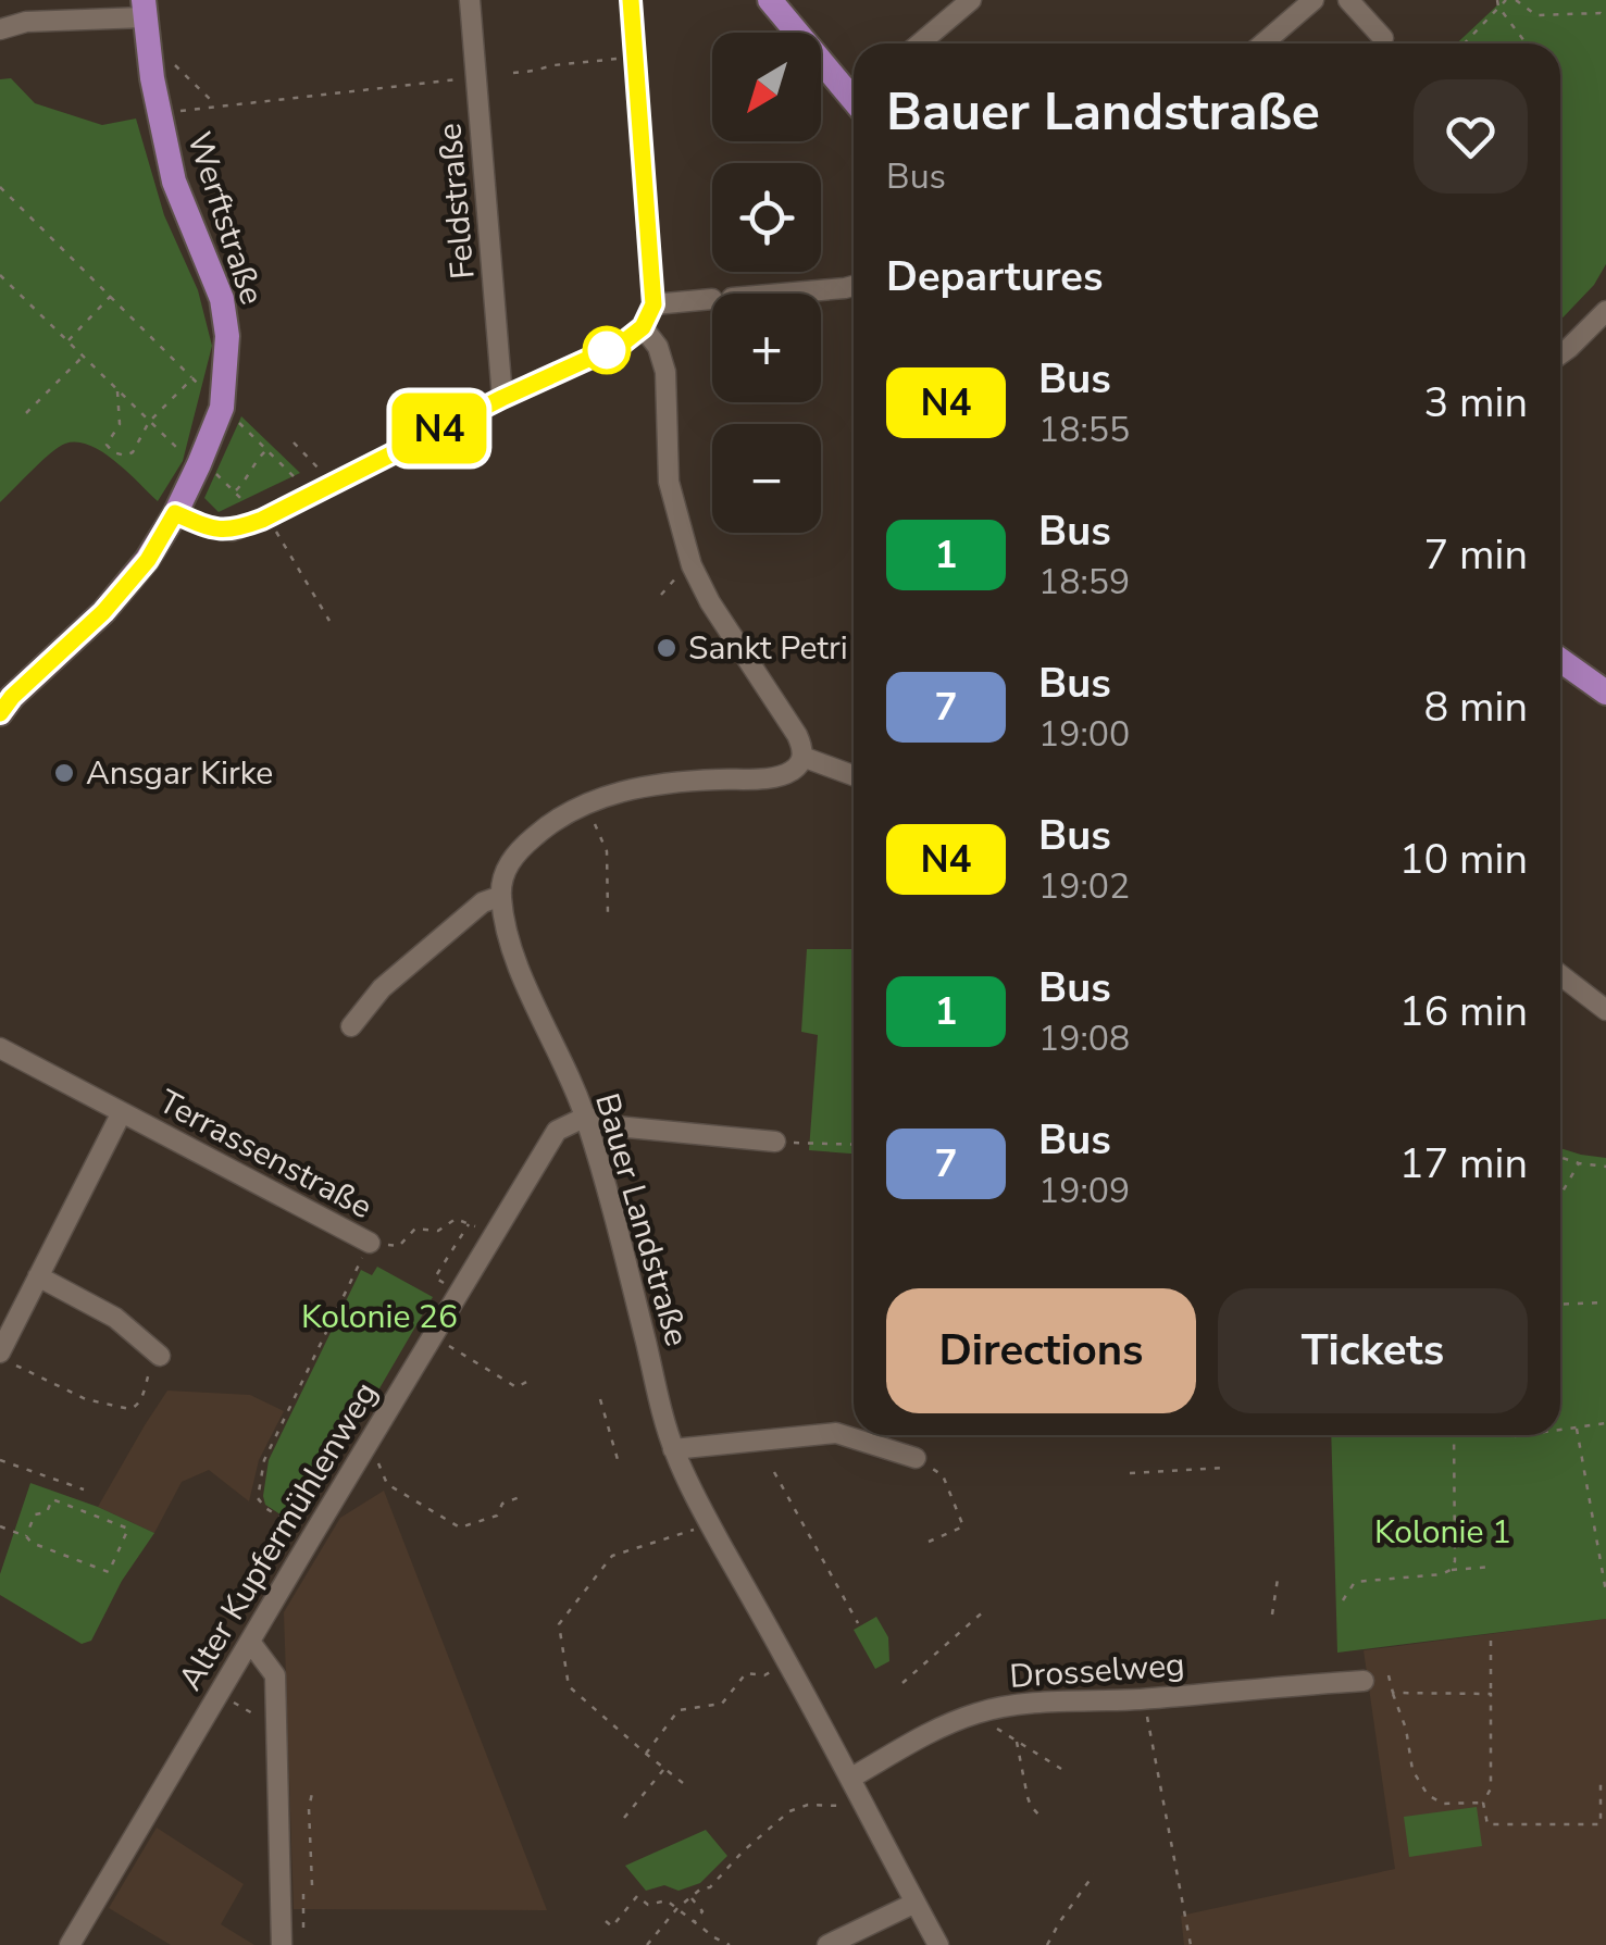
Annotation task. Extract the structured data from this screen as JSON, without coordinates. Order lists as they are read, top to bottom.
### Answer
{
  "streets": {
    "main road": ["Werftstraße"],
    "street": [
      "Feldstraße",
      "Terrassenstraße",
      "Bauer Landstraße",
      "Alter Kupfermühlenweg",
      "Drosselweg"
    ]
  },
  "crossings": [
    ["Terrassenstraße", "Alter Kupfermühlenweg"],
    ["Bauer Landstraße", "Alter Kupfermühlenweg"],
    ["Bauer Landstraße", "Drosselweg"]
  ],
  "parks": ["Kolonie 26", "Kolonie 1"],
  "places": ["Sankt Petri", "Ansgar Kirke"],
  "lines": ["bus line N4"],
  "north": "bottom left",
  "page": {
    "on_map": "N4",
    "map_buttons": ["+", "−"],
    "heading": [
      ["Bauer Landstraße", "Bus"],
      "Departures"
    ],
    "list": [
      {
        "mark": "N4",
        "name": "Bus",
        "note": "18:55",
        "value": "3 min"
      },
      {
        "mark": "1",
        "name": "Bus",
        "note": "18:59",
        "value": "7 min"
      },
      {
        "mark": "7",
        "name": "Bus",
        "note": "19:00",
        "value": "8 min"
      },
      {
        "mark": "N4",
        "name": "Bus",
        "note": "19:02",
        "value": "10 min"
      },
      {
        "mark": "1",
        "name": "Bus",
        "note": "19:08",
        "value": "16 min"
      },
      {
        "mark": "7",
        "name": "Bus",
        "note": "19:09",
        "value": "17 min"
      }
    ],
    "buttons": ["Directions", "Tickets"]
  }
}
